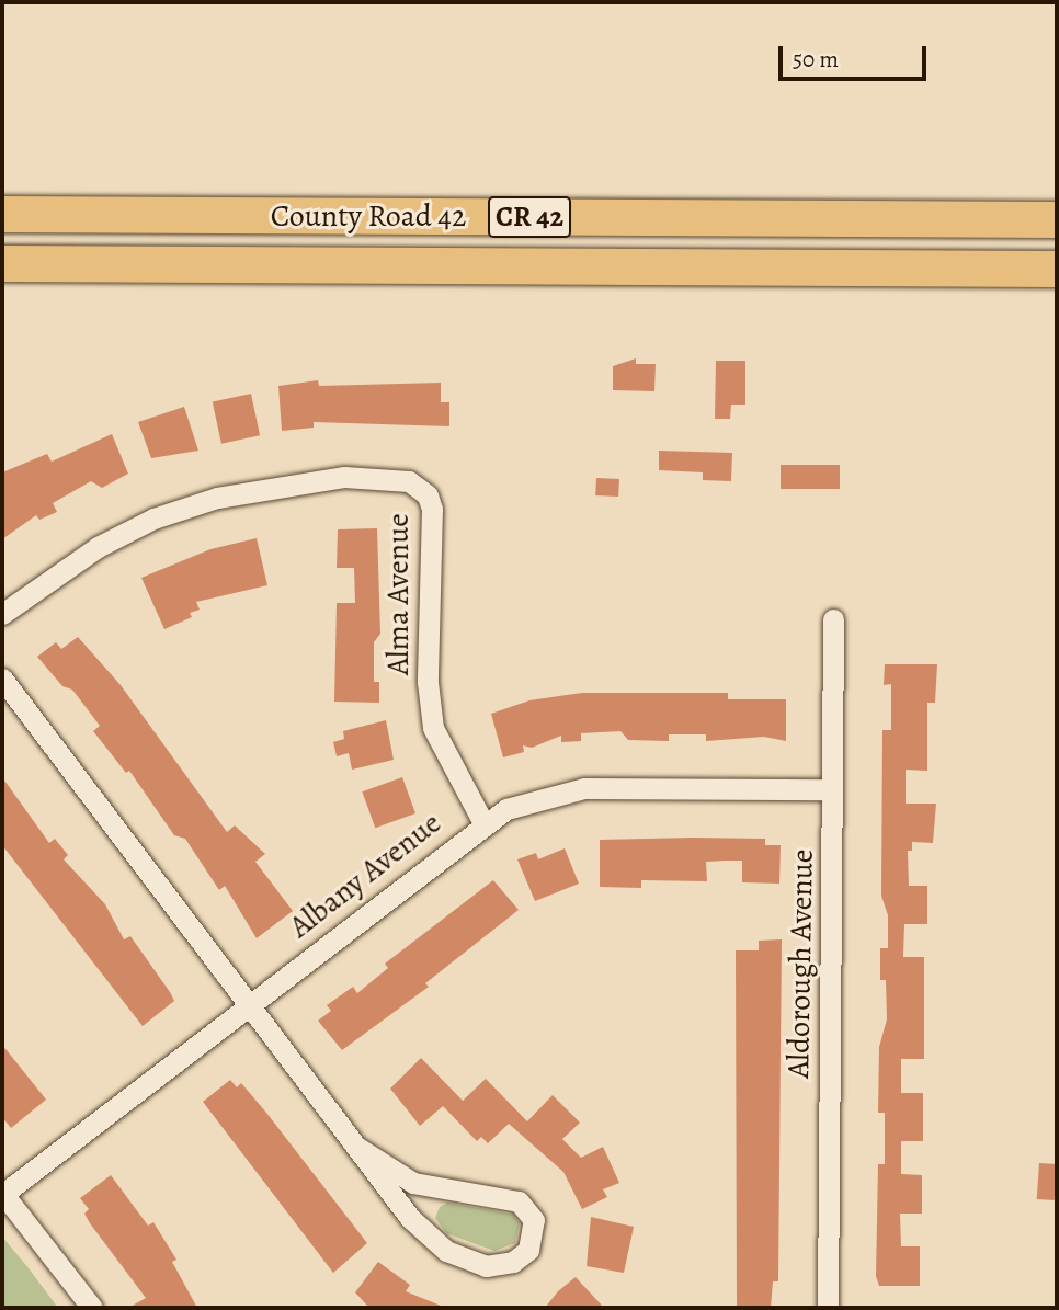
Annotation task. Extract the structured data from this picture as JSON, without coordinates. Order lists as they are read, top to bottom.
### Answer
{
  "streets": {
    "highway": ["County Road 42", "CR 42"],
    "street": ["Alma Avenue", "Albany Avenue", "Aldorough Avenue"]
  },
  "crossings": [
    ["Alma Avenue", "Albany Avenue"],
    ["Albany Avenue", "Aldorough Avenue"]
  ],
  "scale_bar": "50 m"
}
